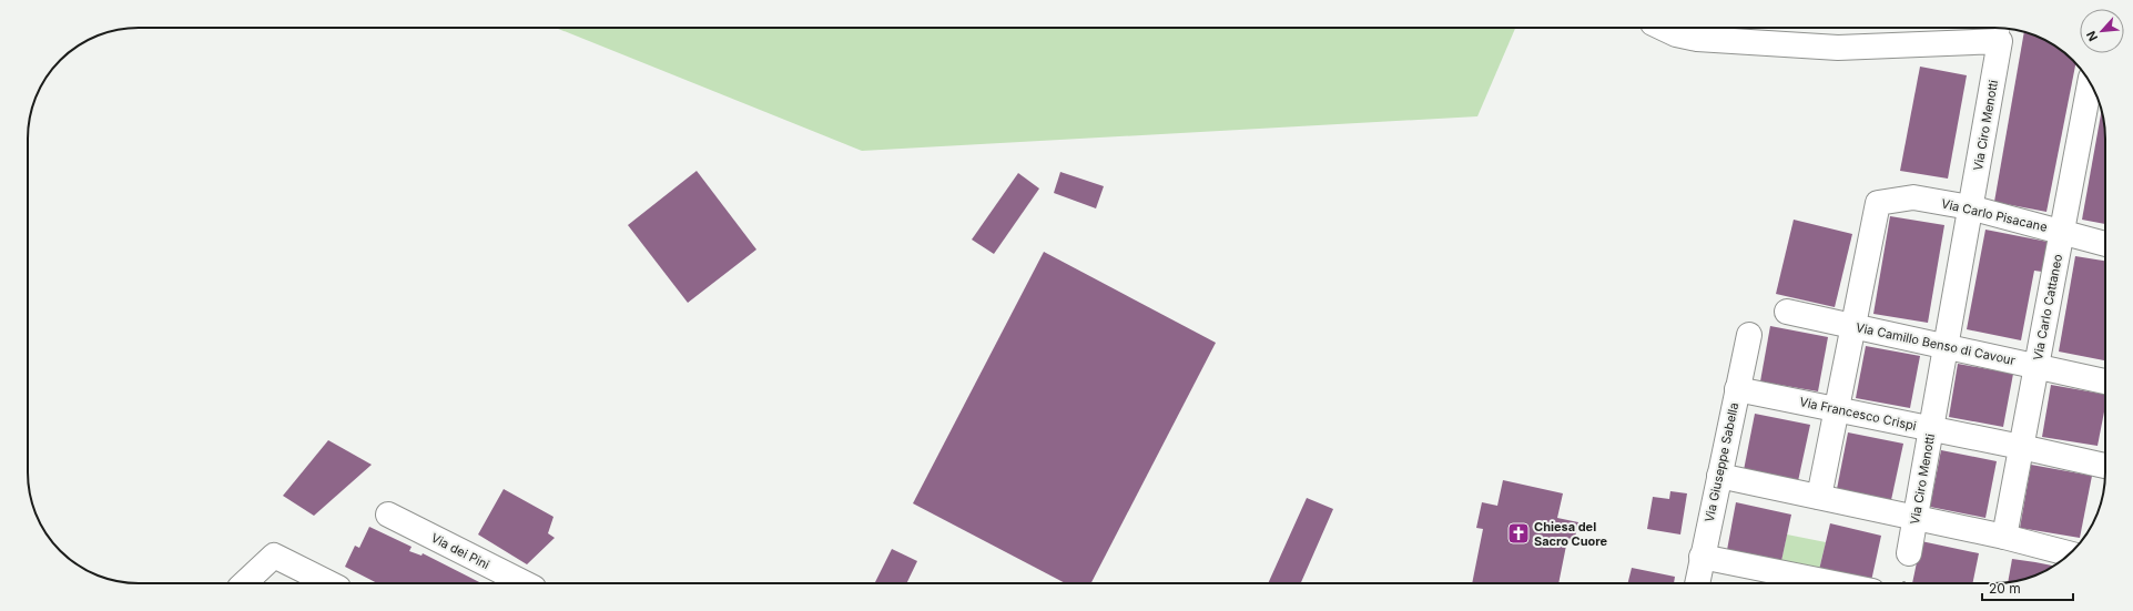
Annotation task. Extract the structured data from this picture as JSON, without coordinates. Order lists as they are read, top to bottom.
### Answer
{
  "streets": {
    "street": [
      "Via Ciro Menotti",
      "Via Carlo Pisacane",
      "Via Carlo Cattaneo",
      "Via Camillo Benso di Cavour",
      "Via Francesco Crispi",
      "Via Giuseppe Sabella",
      "Via dei Pini"
    ]
  },
  "crossings": [
    ["Via Ciro Menotti", "Via Carlo Pisacane"],
    ["Via Ciro Menotti", "Via Camillo Benso di Cavour"],
    ["Via Ciro Menotti", "Via Francesco Crispi"],
    ["Via Carlo Pisacane", "Via Carlo Cattaneo"],
    ["Via Carlo Pisacane", "Via Camillo Benso di Cavour"],
    ["Via Carlo Cattaneo", "Via Camillo Benso di Cavour"],
    ["Via Carlo Cattaneo", "Via Francesco Crispi"],
    ["Via Francesco Crispi", "Via Giuseppe Sabella"]
  ],
  "places": {
    "church": ["Chiesa del Sacro Cuore"]
  },
  "scale_bar": "20 m",
  "north": "bottom left"
}
